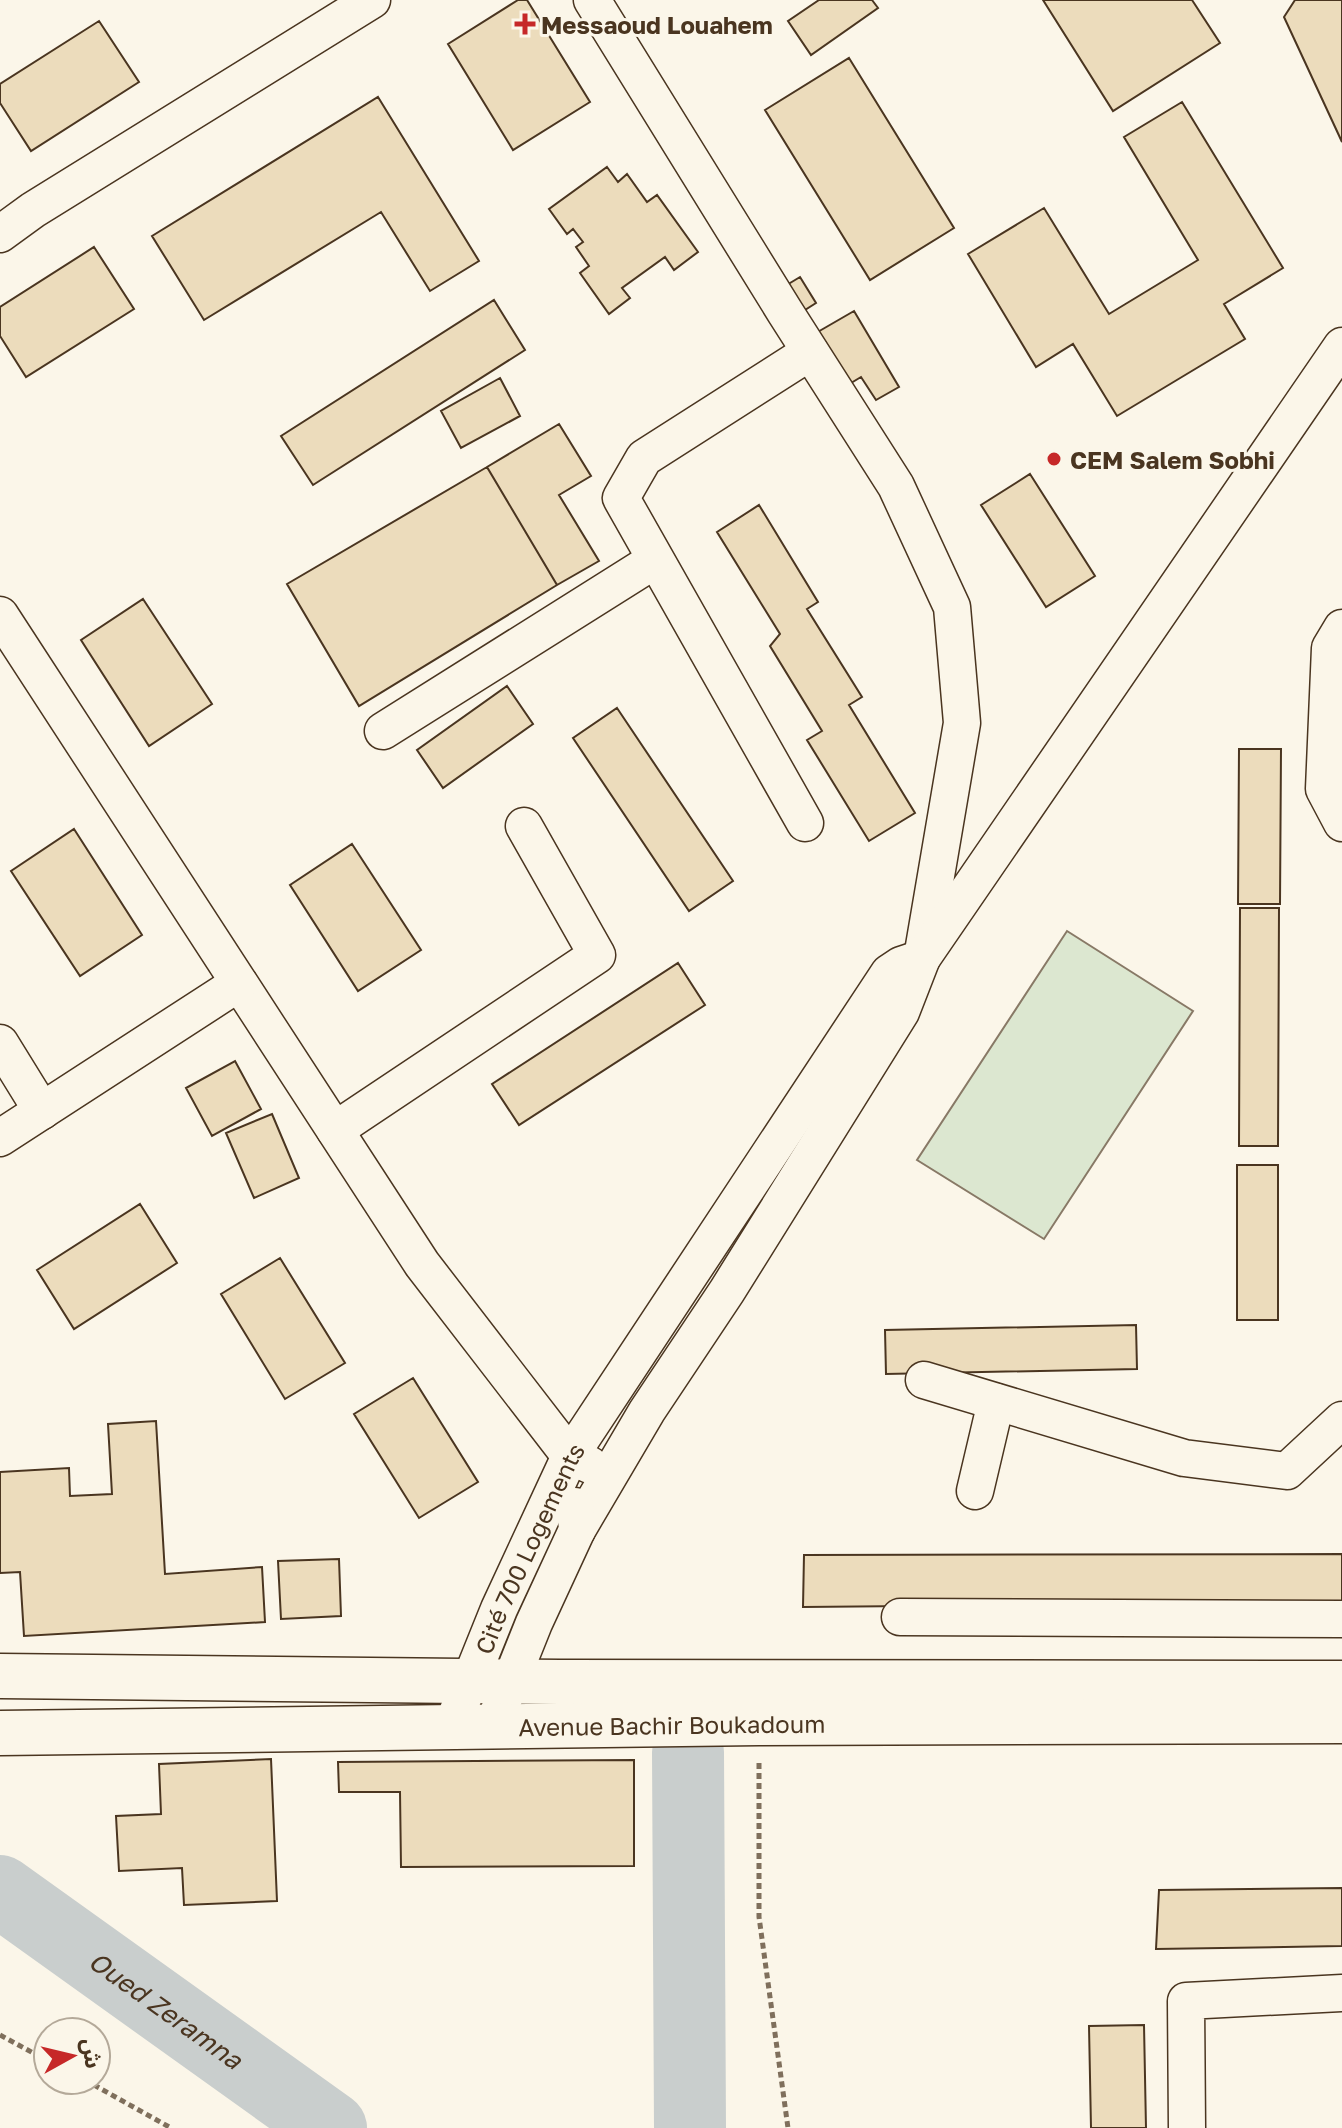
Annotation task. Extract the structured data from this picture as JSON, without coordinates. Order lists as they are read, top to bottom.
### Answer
{
  "streets": {
    "main road": ["Avenue Bachir Boukadoum"],
    "street": ["Cité 700 Logements"]
  },
  "crossings": [
    ["Cité 700 Logements", "Avenue Bachir Boukadoum"]
  ],
  "water": ["Oued Zeramna"],
  "places": {
    "health": ["Messaoud Louahem"],
    "other": ["CEM Salem Sobhi"]
  },
  "north": "right"
}
